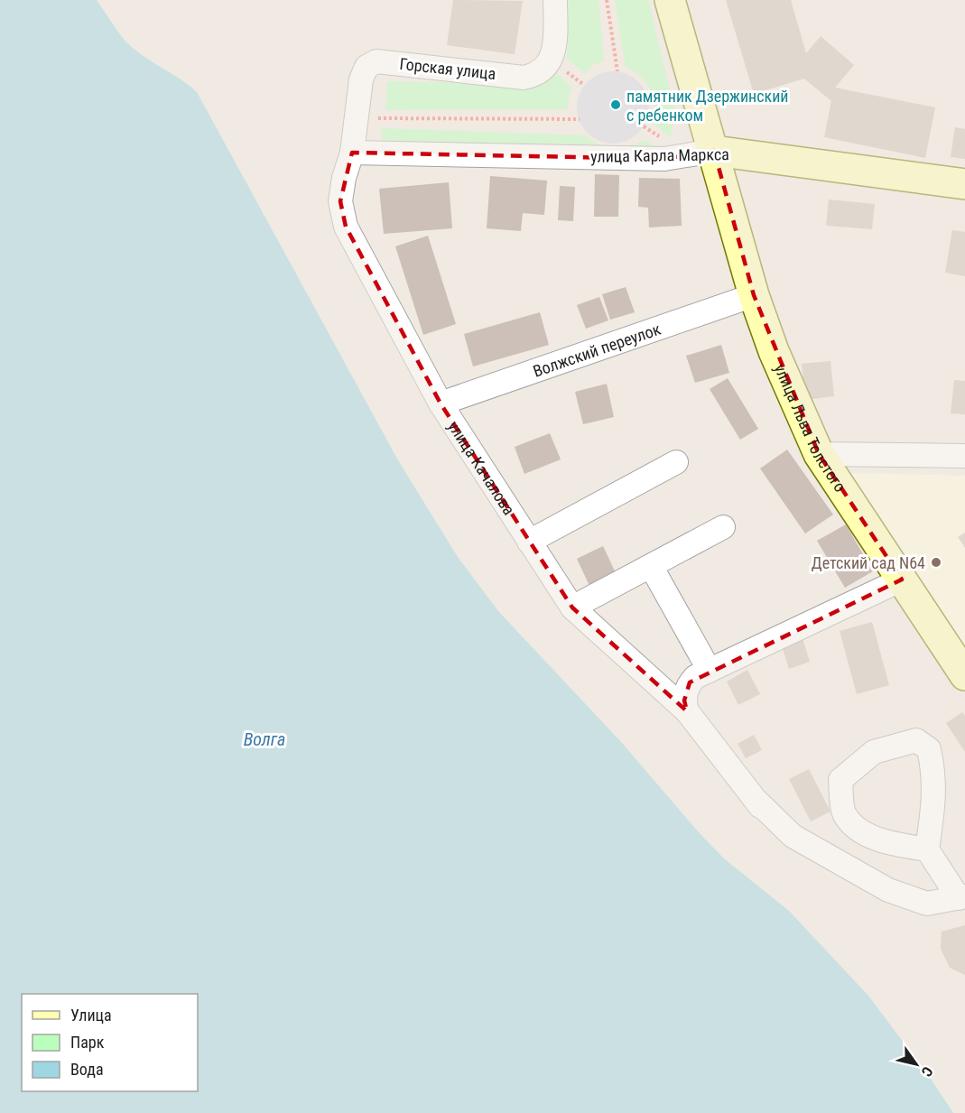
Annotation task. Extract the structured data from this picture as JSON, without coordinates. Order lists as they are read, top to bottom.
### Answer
{
  "streets": {
    "main road": ["улица Карла Маркса", "улица Льва Толстого"],
    "street": ["Горская улица", "Волжский переулок", "улица Качалова"]
  },
  "crossings": [
    ["Горская улица", "улица Карла Маркса"],
    ["Горская улица", "улица Качалова"],
    ["улица Карла Маркса", "улица Льва Толстого"],
    ["улица Карла Маркса", "улица Качалова"],
    ["Волжский переулок", "улица Льва Толстого"],
    ["Волжский переулок", "улица Качалова"]
  ],
  "water": ["Волга"],
  "places": ["памятник Дзержинский с ребенком", "Детский сад N64"],
  "legend": ["Улица", "Парк", "Вода"],
  "north": "bottom right"
}
